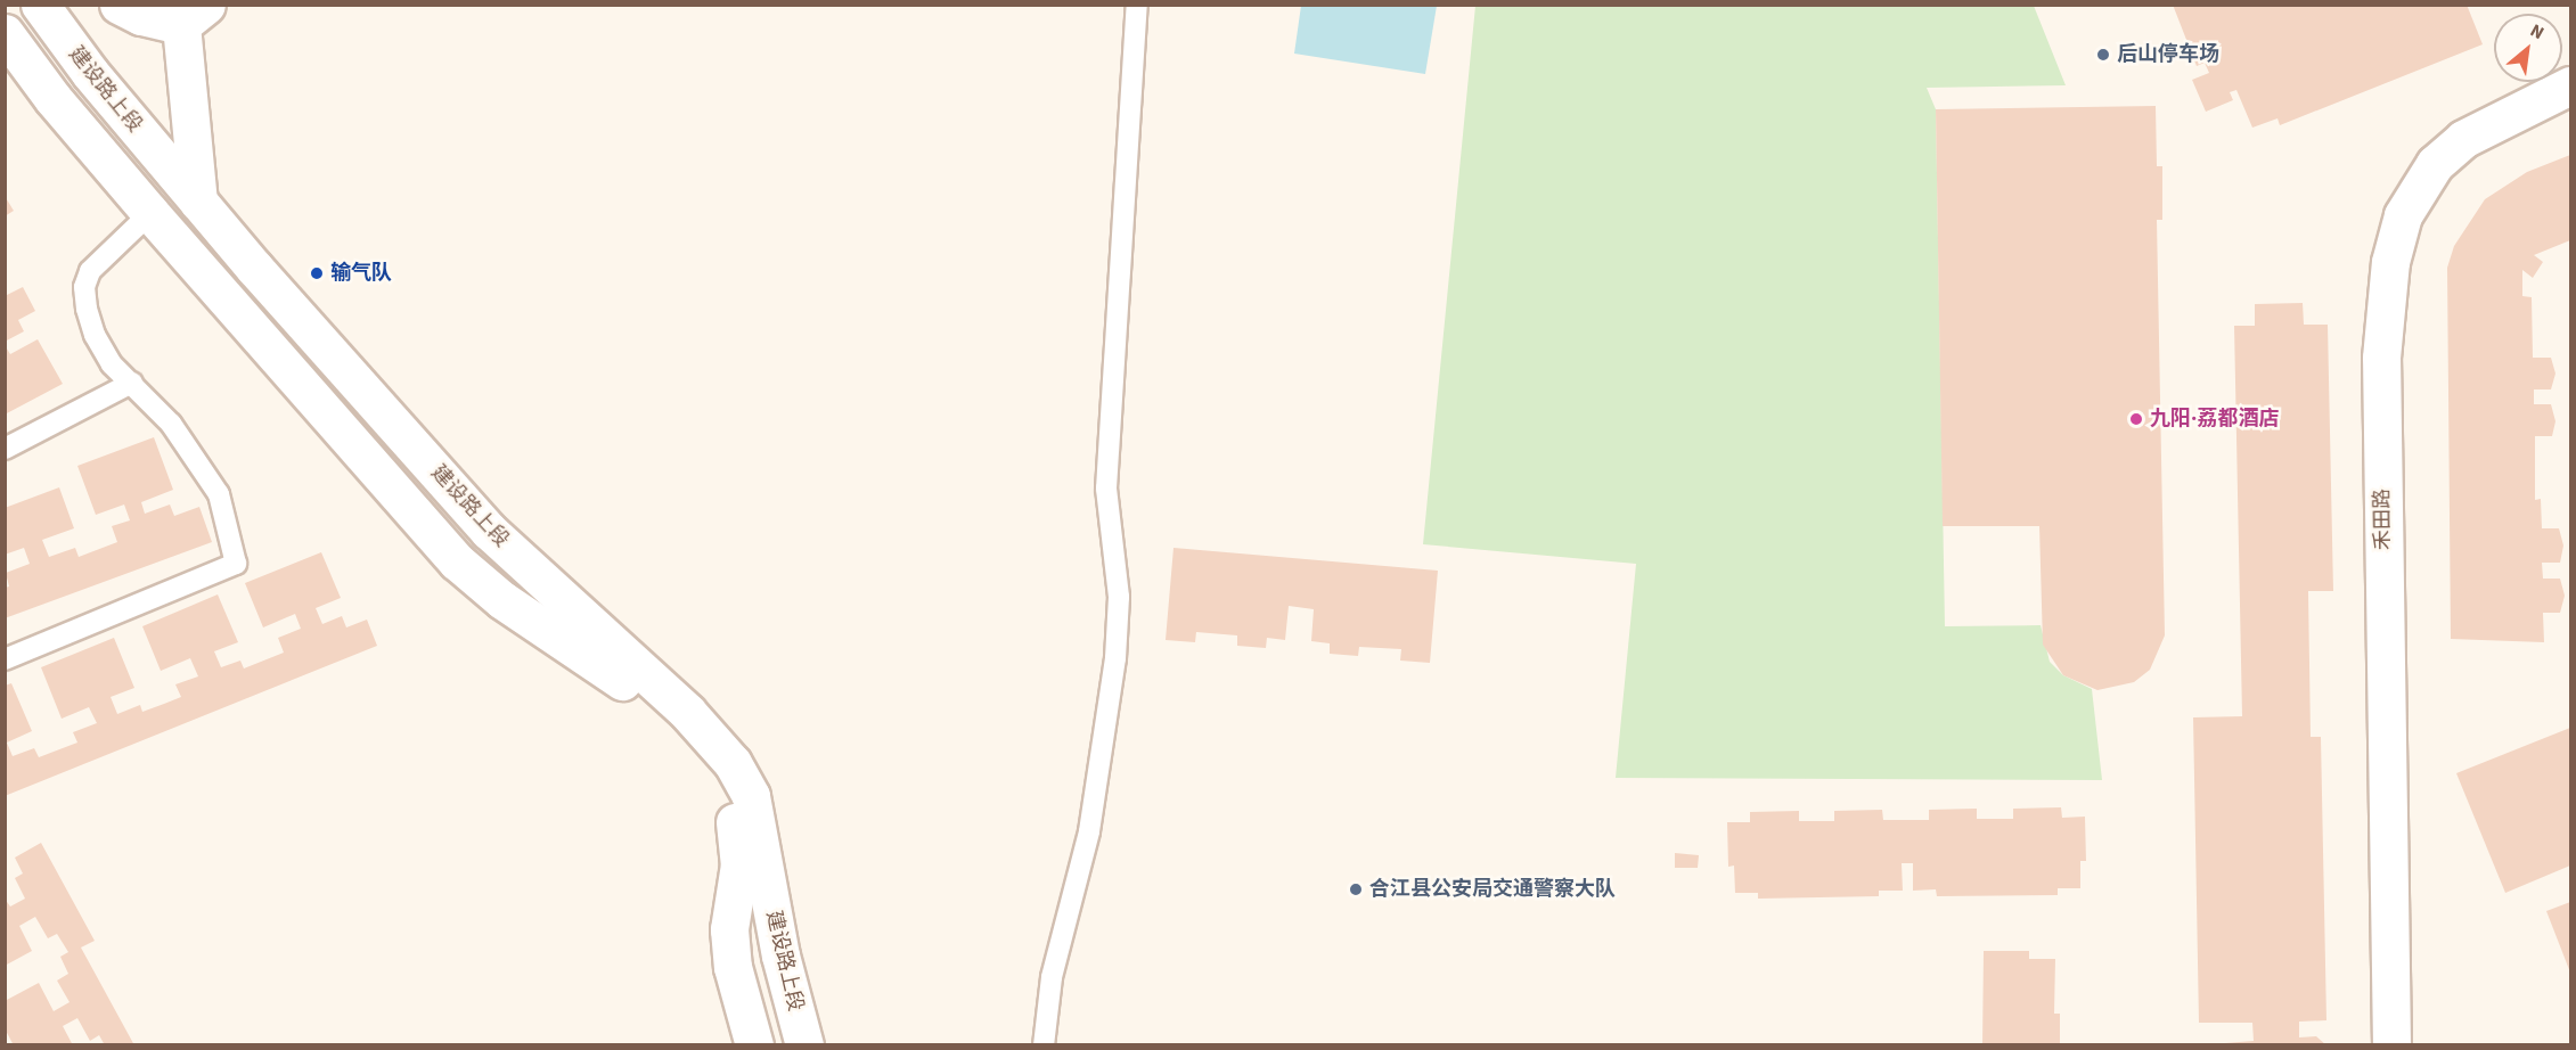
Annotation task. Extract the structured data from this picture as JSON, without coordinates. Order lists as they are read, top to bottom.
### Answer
{
  "streets": {
    "main road": ["建设路上段", "禾田路"]
  },
  "places": [
    "后山停车场",
    "输气队",
    "九阳·荔都酒店",
    "合江县公安局交通警察大队"
  ],
  "north": "top right"
}
